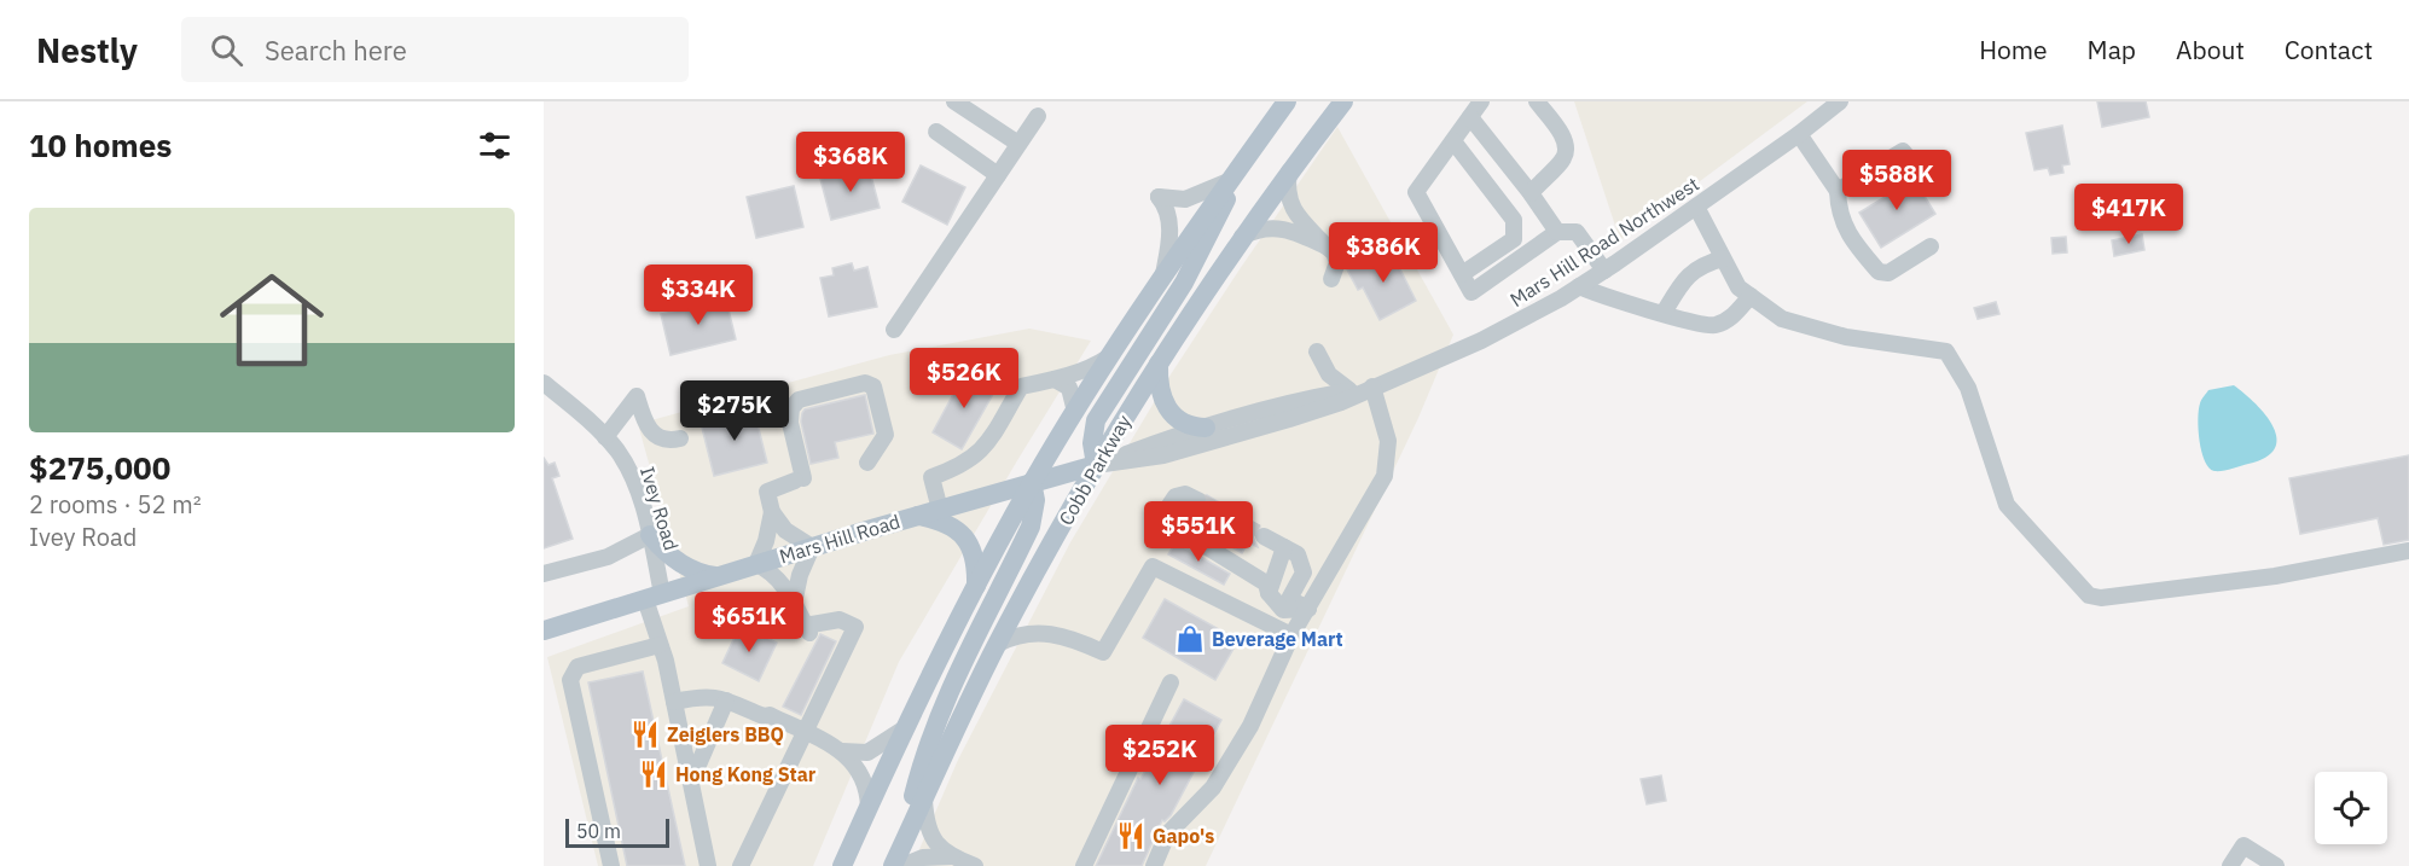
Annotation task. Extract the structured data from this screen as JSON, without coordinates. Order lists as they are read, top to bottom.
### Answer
{
  "streets": {
    "main road": ["Cobb Parkway", "Mars Hill Road"],
    "street": ["Mars Hill Road Northwest", "Ivey Road"]
  },
  "crossings": [
    ["Mars Hill Road Northwest", "Cobb Parkway"],
    ["Mars Hill Road Northwest", "Mars Hill Road"],
    ["Cobb Parkway", "Mars Hill Road"],
    ["Ivey Road", "Mars Hill Road"]
  ],
  "places": {
    "shop": ["Beverage Mart"],
    "restaurant": ["Zeiglers BBQ", "Hong Kong Star", "Gapo's"]
  },
  "scale_bar": "50 m",
  "page": {
    "header": "Nestly",
    "search": "Search here",
    "nav": [
      "Home",
      "Map",
      "About",
      "Contact"
    ],
    "heading": "10 homes",
    "price": [
      "$368K",
      "$588K",
      "$417K",
      "$386K",
      "$334K",
      "$526K",
      "$275K",
      "$551K",
      "$651K",
      "$252K"
    ],
    "list": [
      {
        "name": "$275,000",
        "note": "2 rooms · 52 m² · Ivey Road"
      }
    ],
    "scale": "50 m"
  }
}
